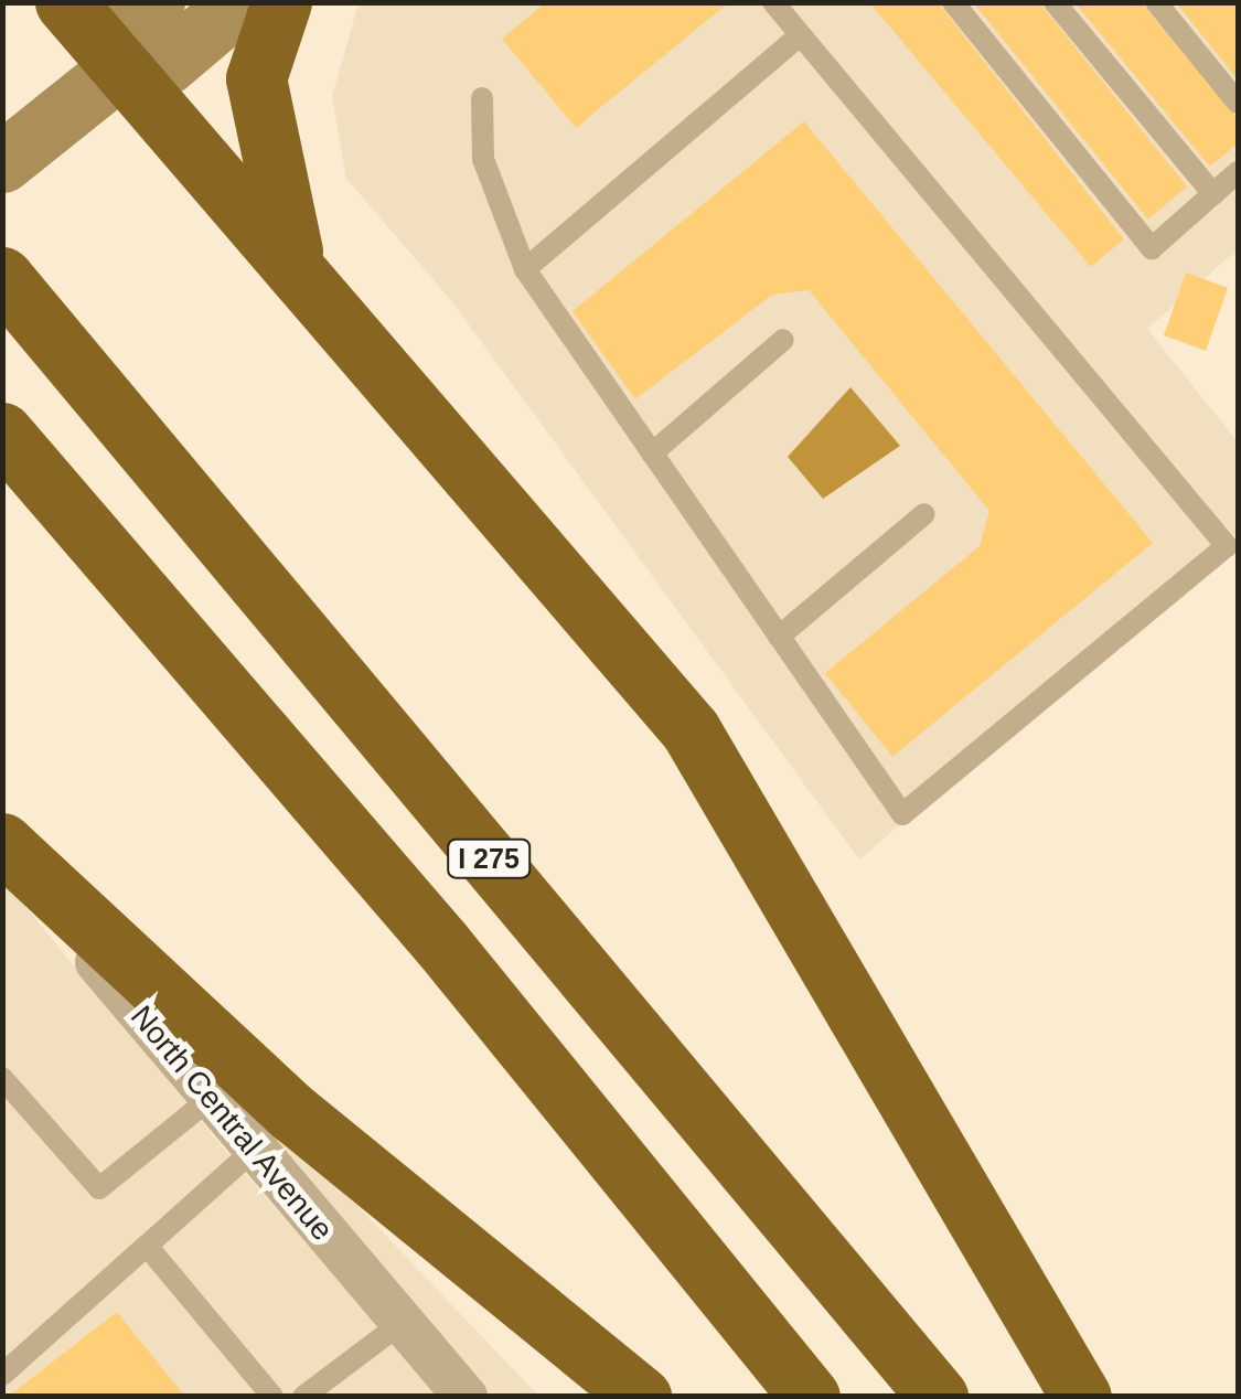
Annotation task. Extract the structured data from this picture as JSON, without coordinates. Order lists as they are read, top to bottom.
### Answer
{
  "streets": {
    "highway": ["I 275"],
    "street": ["North Central Avenue"]
  }
}
